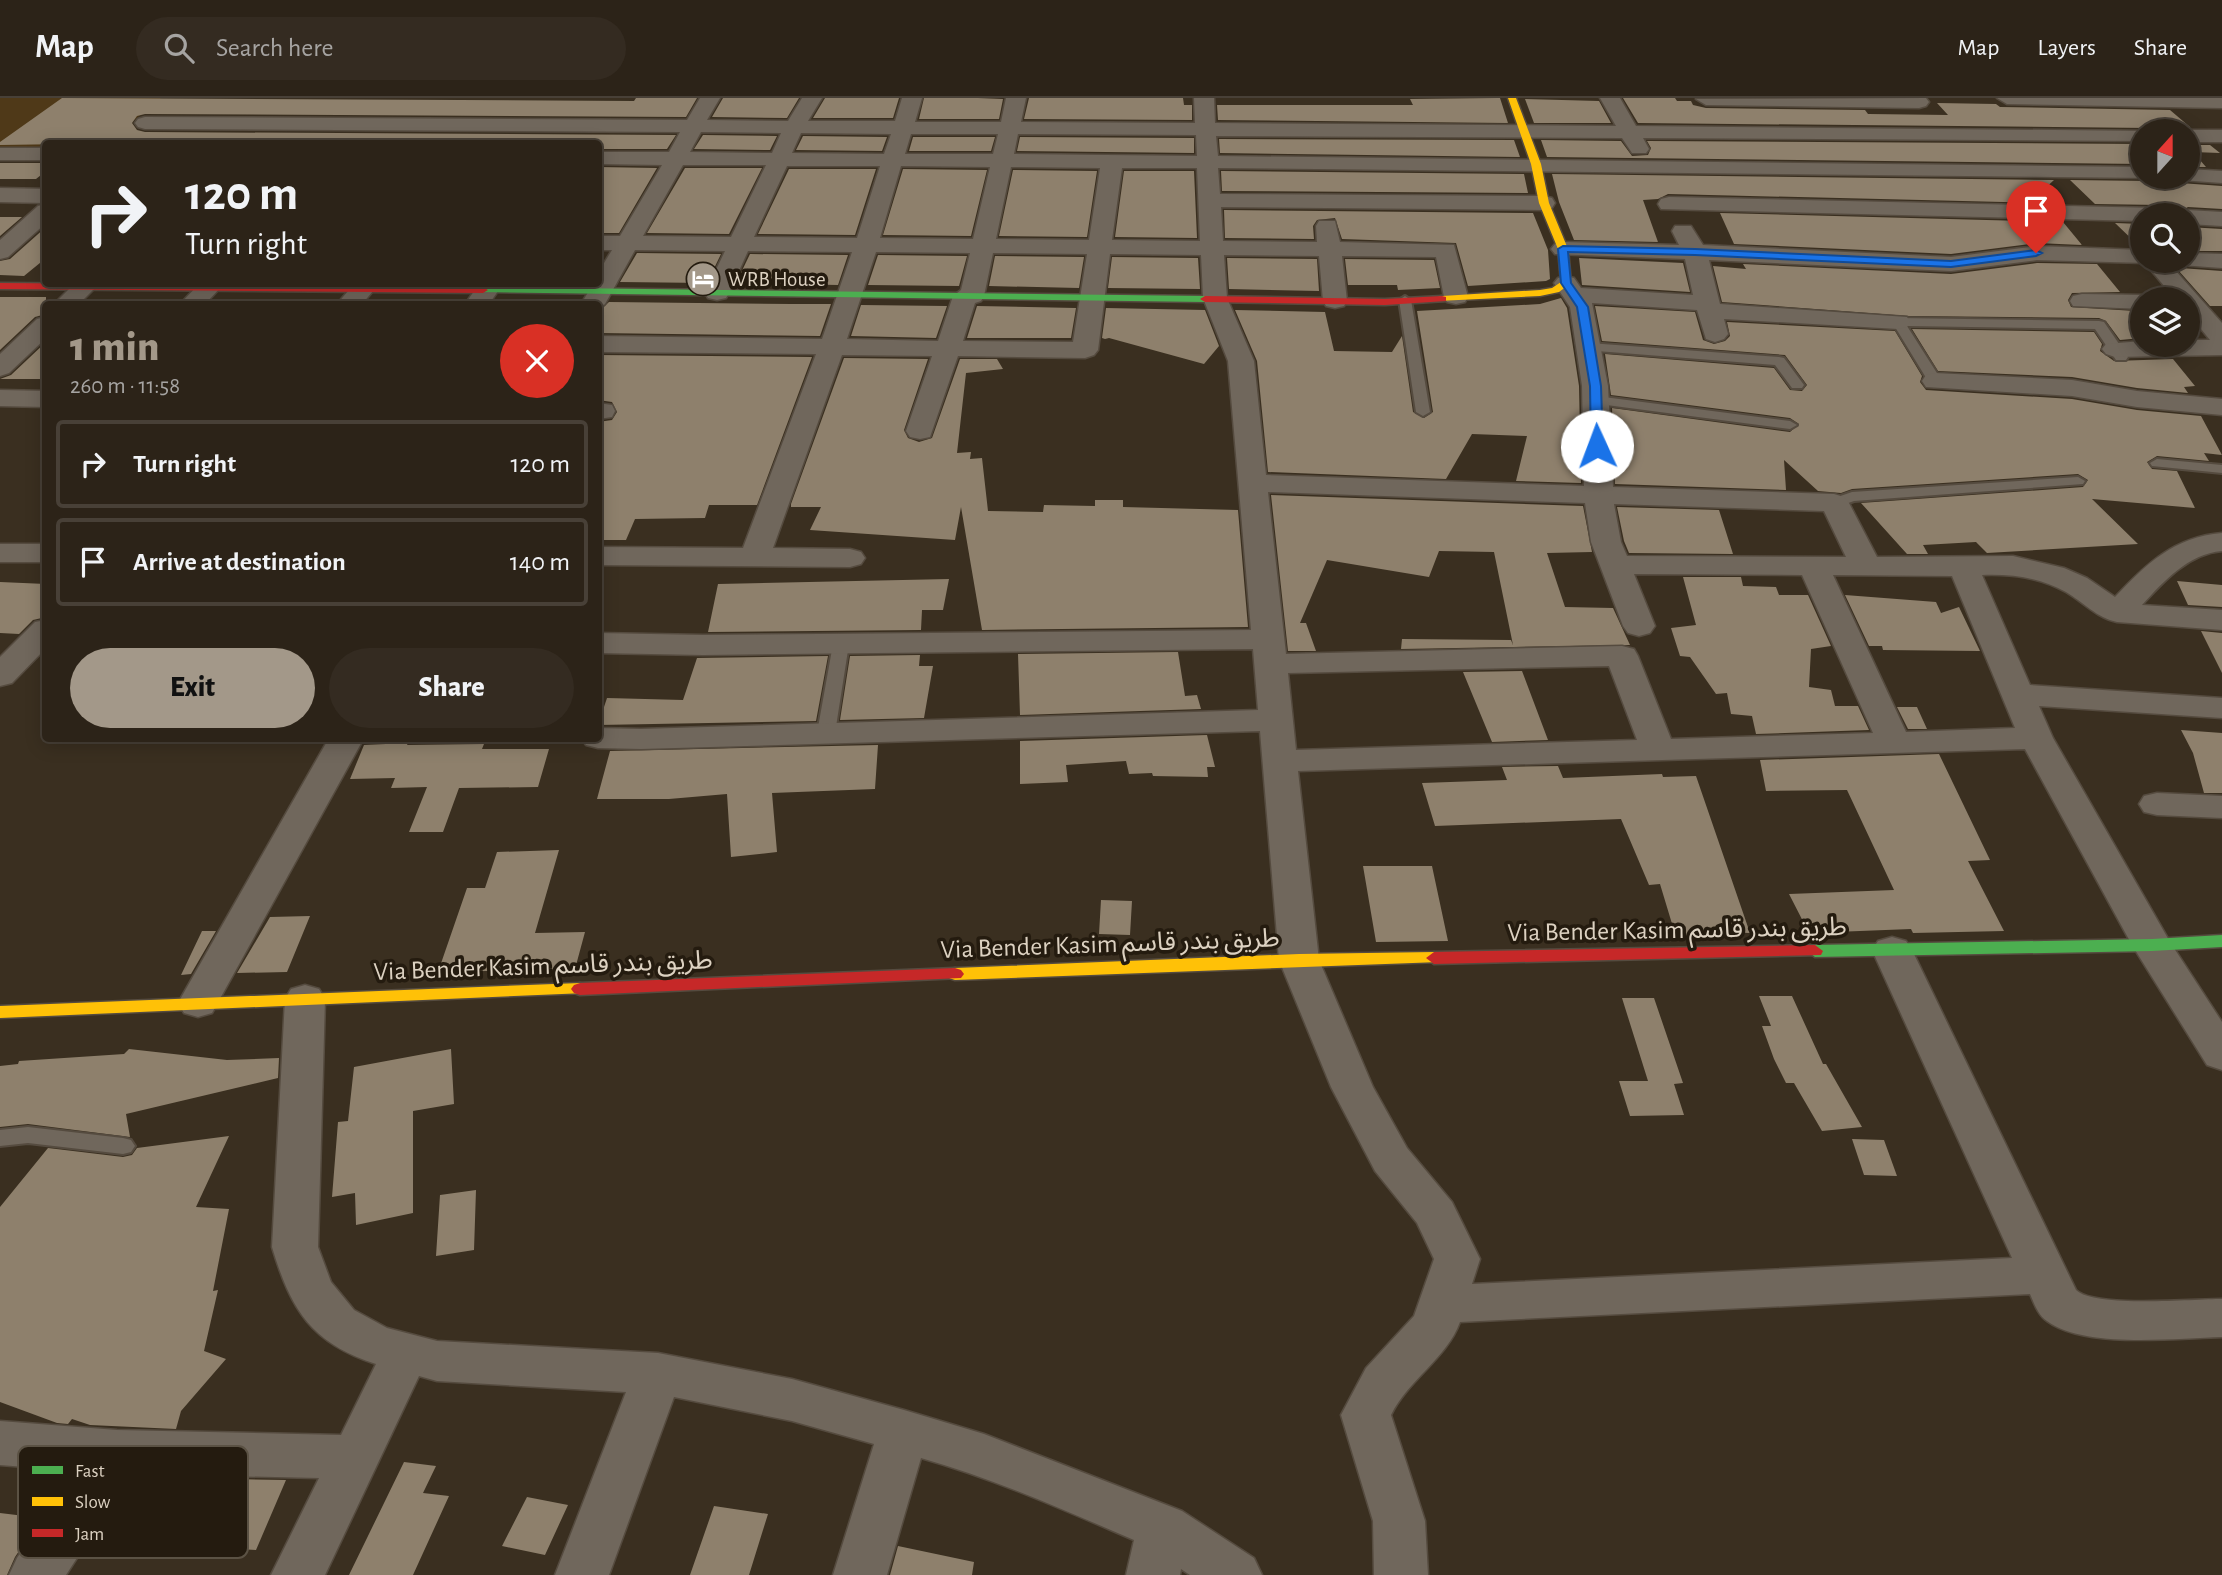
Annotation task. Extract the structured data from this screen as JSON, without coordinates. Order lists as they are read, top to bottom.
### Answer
{
  "streets": {
    "street": ["Via Bender Kasim طريق بندر قاسم"]
  },
  "places": {
    "hotel": ["WRB House"]
  },
  "legend": ["Fast", "Slow", "Jam"],
  "north": "top",
  "page": {
    "header": "Map",
    "search": "Search here",
    "nav": ["Map", "Layers", "Share"],
    "turn": ["120 m", "Turn right"],
    "heading": ["1 min", "260 m · 11:58"],
    "list": [
      {
        "name": "Turn right",
        "value": "120 m"
      },
      {
        "name": "Arrive at destination",
        "value": "140 m"
      }
    ],
    "buttons": ["Exit", "Share"]
  }
}
